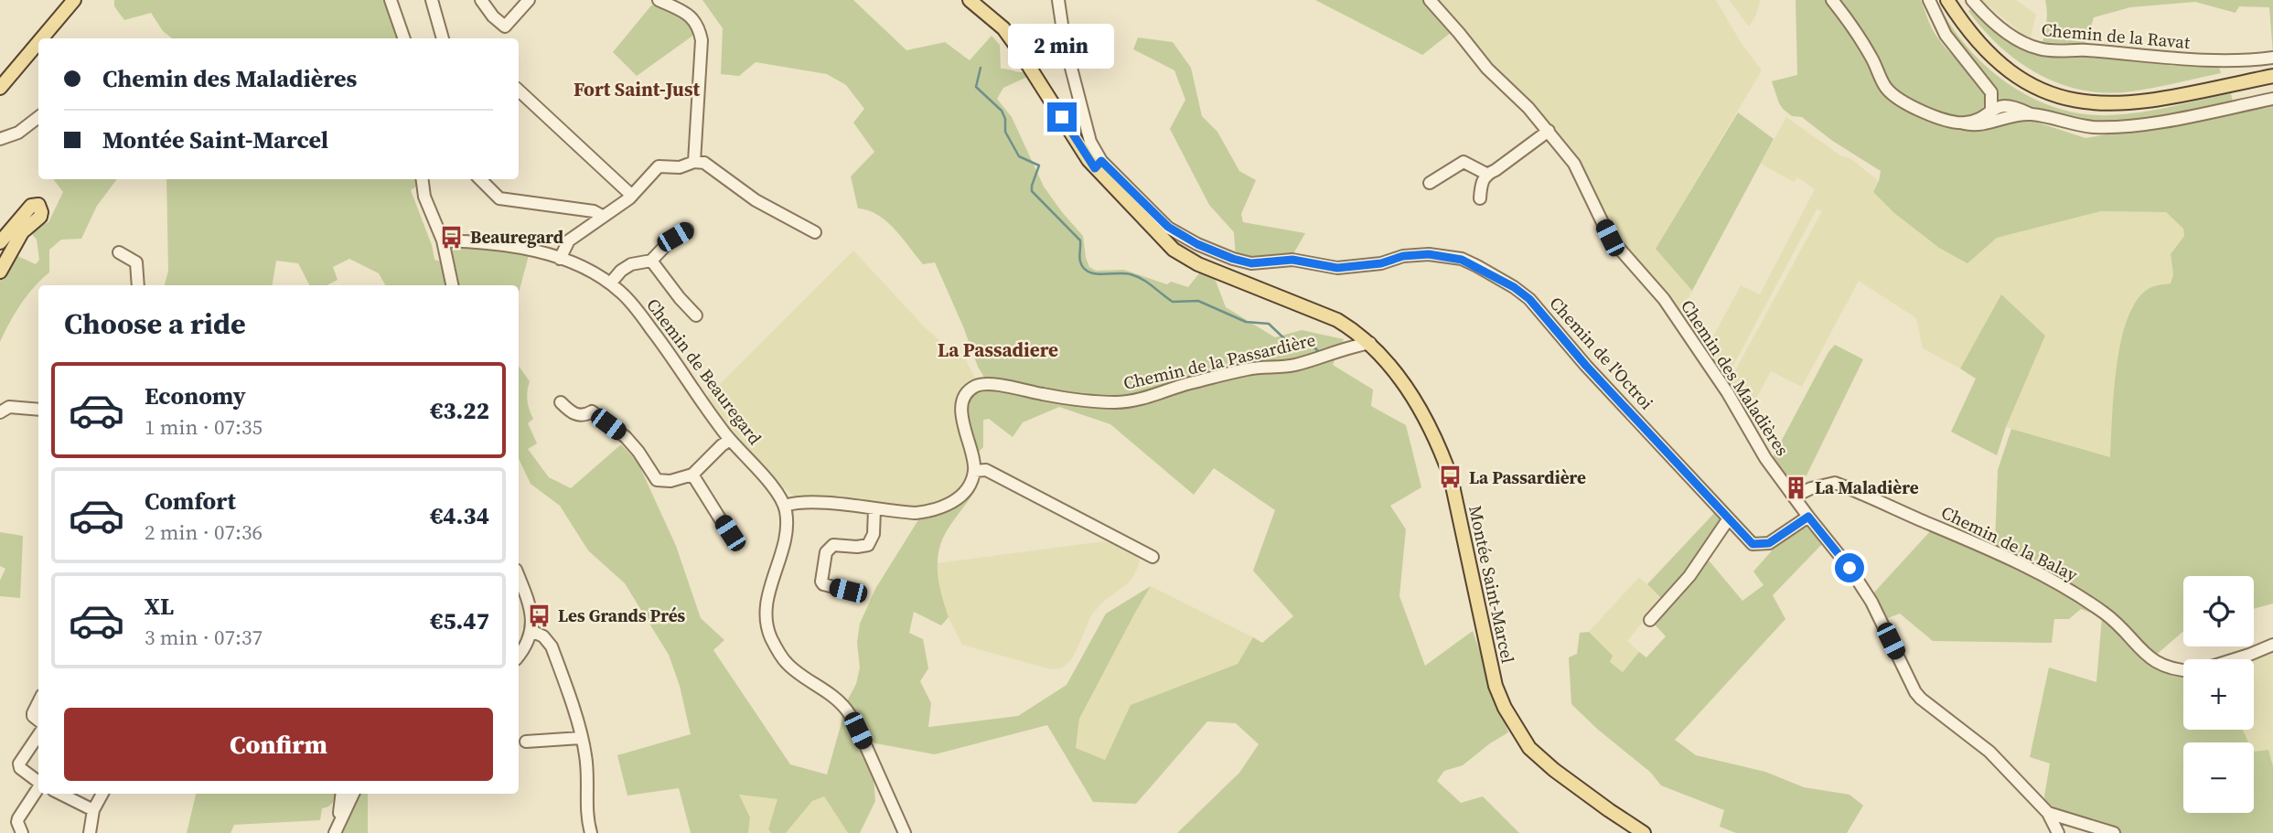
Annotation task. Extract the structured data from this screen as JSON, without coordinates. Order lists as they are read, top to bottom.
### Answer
{
  "streets": {
    "main road": ["Montée Saint-Marcel"],
    "street": [
      "Chemin de la Ravat",
      "Chemin de l'Octroi",
      "Chemin de la Passardière",
      "Chemin de Beauregard",
      "Chemin des Maladières",
      "Chemin de la Balay"
    ]
  },
  "crossings": [
    ["Chemin de l'Octroi", "Chemin des Maladières"],
    ["Chemin de l'Octroi", "Montée Saint-Marcel"],
    ["Chemin de la Passardière", "Montée Saint-Marcel"],
    ["Chemin des Maladières", "Chemin de la Balay"]
  ],
  "districts": ["Fort Saint-Just", "La Passadiere"],
  "places": {
    "bus stop": ["Beauregard", "La Passardière", "Les Grands Prés"],
    "building": ["La Maladière"]
  },
  "page": {
    "bubble": "2 min",
    "banner": ["Chemin des Maladières", "Montée Saint-Marcel"],
    "heading": "Choose a ride",
    "list": [
      {
        "name": "Economy",
        "note": "1 min · 07:35",
        "value": "€3.22"
      },
      {
        "name": "Comfort",
        "note": "2 min · 07:36",
        "value": "€4.34"
      },
      {
        "name": "XL",
        "note": "3 min · 07:37",
        "value": "€5.47"
      }
    ],
    "map_buttons": ["+", "−"],
    "buttons": "Confirm"
  }
}
